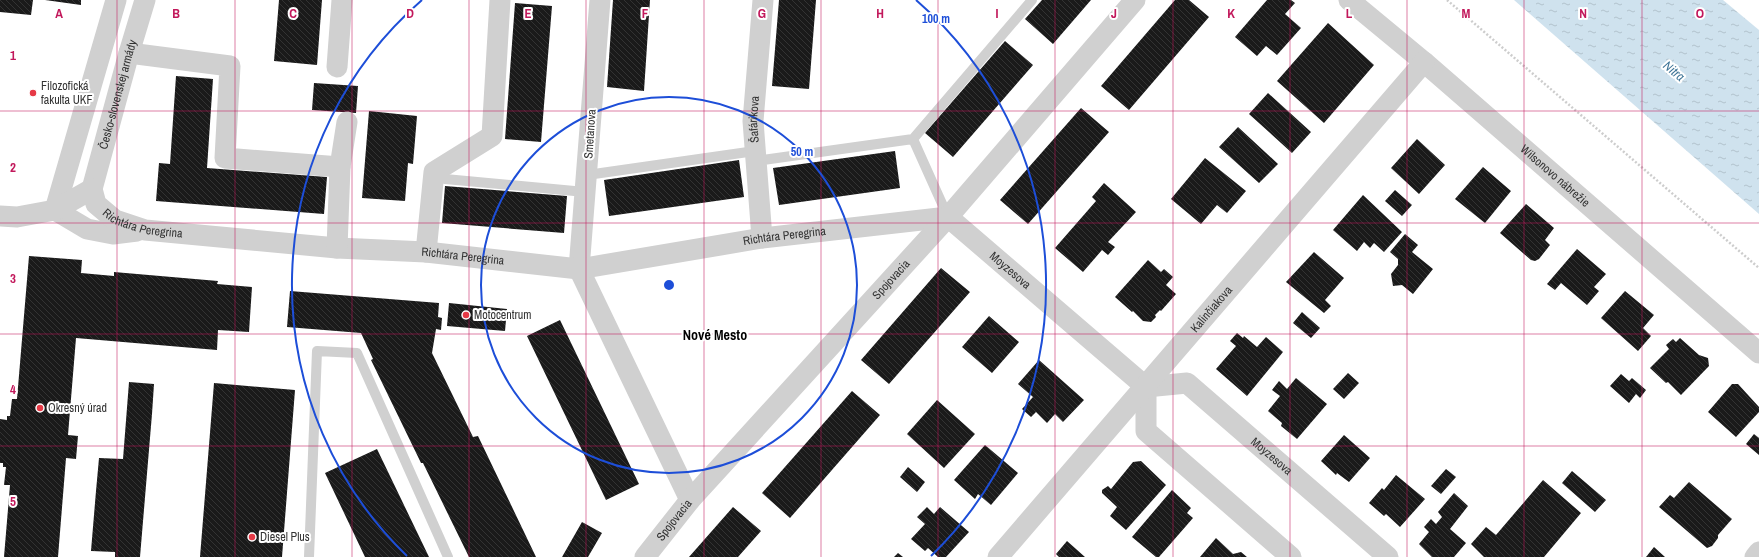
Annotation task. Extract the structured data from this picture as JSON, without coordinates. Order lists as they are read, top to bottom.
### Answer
{
  "streets": {
    "street": [
      "Česko-slovenskej armády",
      "Šafárikova",
      "Smetanova",
      "Wilsonovo nábrežie",
      "Richtára Peregrina",
      "Moyzesova",
      "Spojovacia",
      "Kalinčiakova"
    ]
  },
  "crossings": [
    ["Česko-slovenskej armády", "Richtára Peregrina"],
    ["Šafárikova", "Richtára Peregrina"],
    ["Smetanova", "Richtára Peregrina"],
    ["Wilsonovo nábrežie", "Kalinčiakova"],
    ["Richtára Peregrina", "Moyzesova"],
    ["Richtára Peregrina", "Spojovacia"],
    ["Moyzesova", "Spojovacia"],
    ["Moyzesova", "Kalinčiakova"]
  ],
  "districts": ["Nové Mesto"],
  "water": ["Nitra"],
  "places": [
    "Filozofická fakulta UKF",
    "Motocentrum",
    "Okresný úrad",
    "Diesel Plus"
  ],
  "grid": {
    "columns": [
      "A",
      "B",
      "C",
      "D",
      "E",
      "F",
      "G",
      "H",
      "I",
      "J",
      "K",
      "L",
      "M",
      "N",
      "O"
    ],
    "rows": [
      "1",
      "2",
      "3",
      "4",
      "5"
    ]
  },
  "rings": ["100 m", "50 m"]
}
